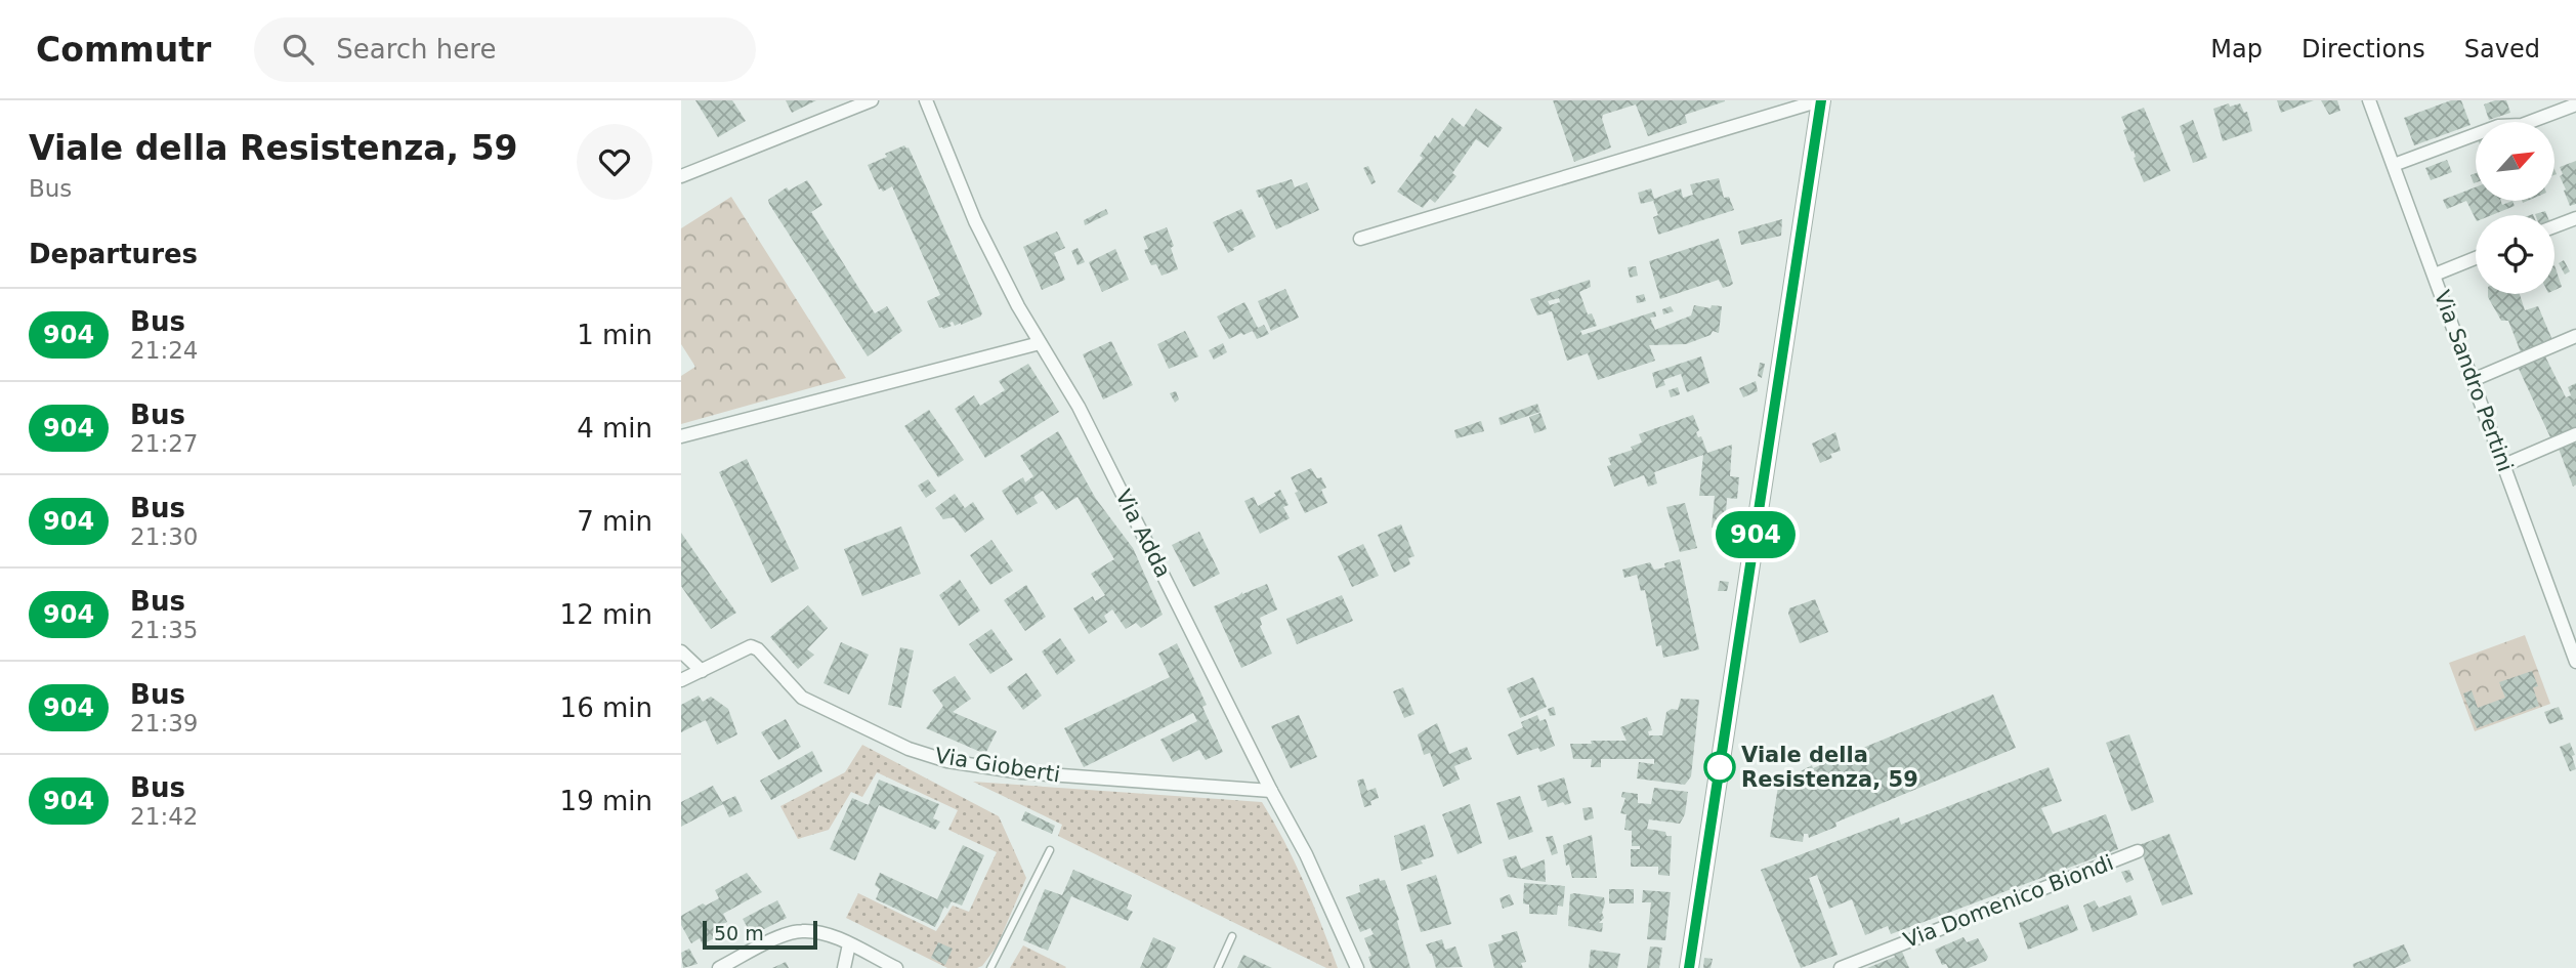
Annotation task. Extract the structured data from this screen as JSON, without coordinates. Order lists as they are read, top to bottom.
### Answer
{
  "streets": {
    "street": [
      "Via Sandro Pertini",
      "Via Adda",
      "Via Gioberti",
      "Via Domenico Biondi"
    ]
  },
  "crossings": [
    ["Via Adda", "Via Gioberti"]
  ],
  "places": ["Viale della Resistenza, 59"],
  "lines": ["bus line 904"],
  "scale_bar": "50 m",
  "north": "top right",
  "page": {
    "header": "Commutr",
    "search": "Search here",
    "nav": ["Map", "Directions", "Saved"],
    "heading": [
      ["Viale della Resistenza, 59", "Bus"],
      "Departures"
    ],
    "on_map": "904",
    "list": [
      {
        "mark": "904",
        "name": "Bus",
        "note": "21:24",
        "value": "1 min"
      },
      {
        "mark": "904",
        "name": "Bus",
        "note": "21:27",
        "value": "4 min"
      },
      {
        "mark": "904",
        "name": "Bus",
        "note": "21:30",
        "value": "7 min"
      },
      {
        "mark": "904",
        "name": "Bus",
        "note": "21:35",
        "value": "12 min"
      },
      {
        "mark": "904",
        "name": "Bus",
        "note": "21:39",
        "value": "16 min"
      },
      {
        "mark": "904",
        "name": "Bus",
        "note": "21:42",
        "value": "19 min"
      }
    ],
    "scale": "50 m"
  }
}
